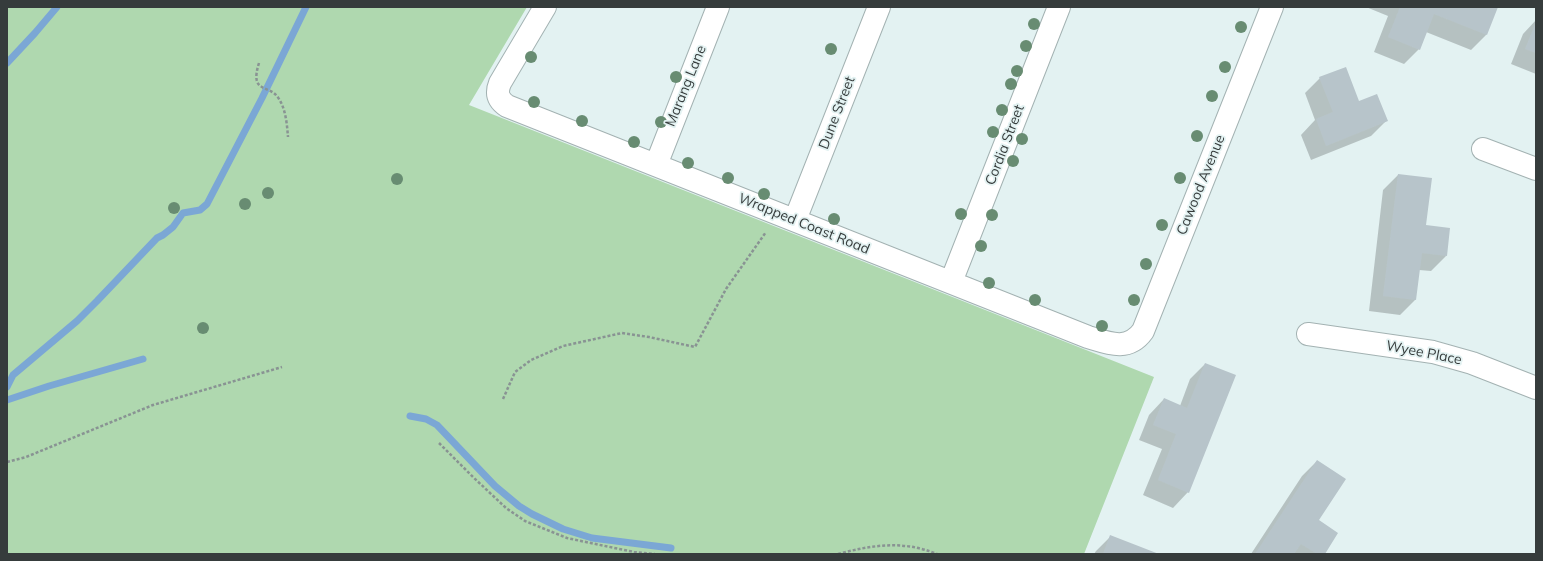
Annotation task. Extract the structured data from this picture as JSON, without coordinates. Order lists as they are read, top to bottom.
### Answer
{
  "streets": {
    "street": [
      "Marang Lane",
      "Dune Street",
      "Cordia Street",
      "Cawood Avenue",
      "Wrapped Coast Road",
      "Wyee Place"
    ]
  },
  "crossings": [
    ["Marang Lane", "Wrapped Coast Road"],
    ["Dune Street", "Wrapped Coast Road"],
    ["Cordia Street", "Wrapped Coast Road"],
    ["Cawood Avenue", "Wrapped Coast Road"]
  ]
}
